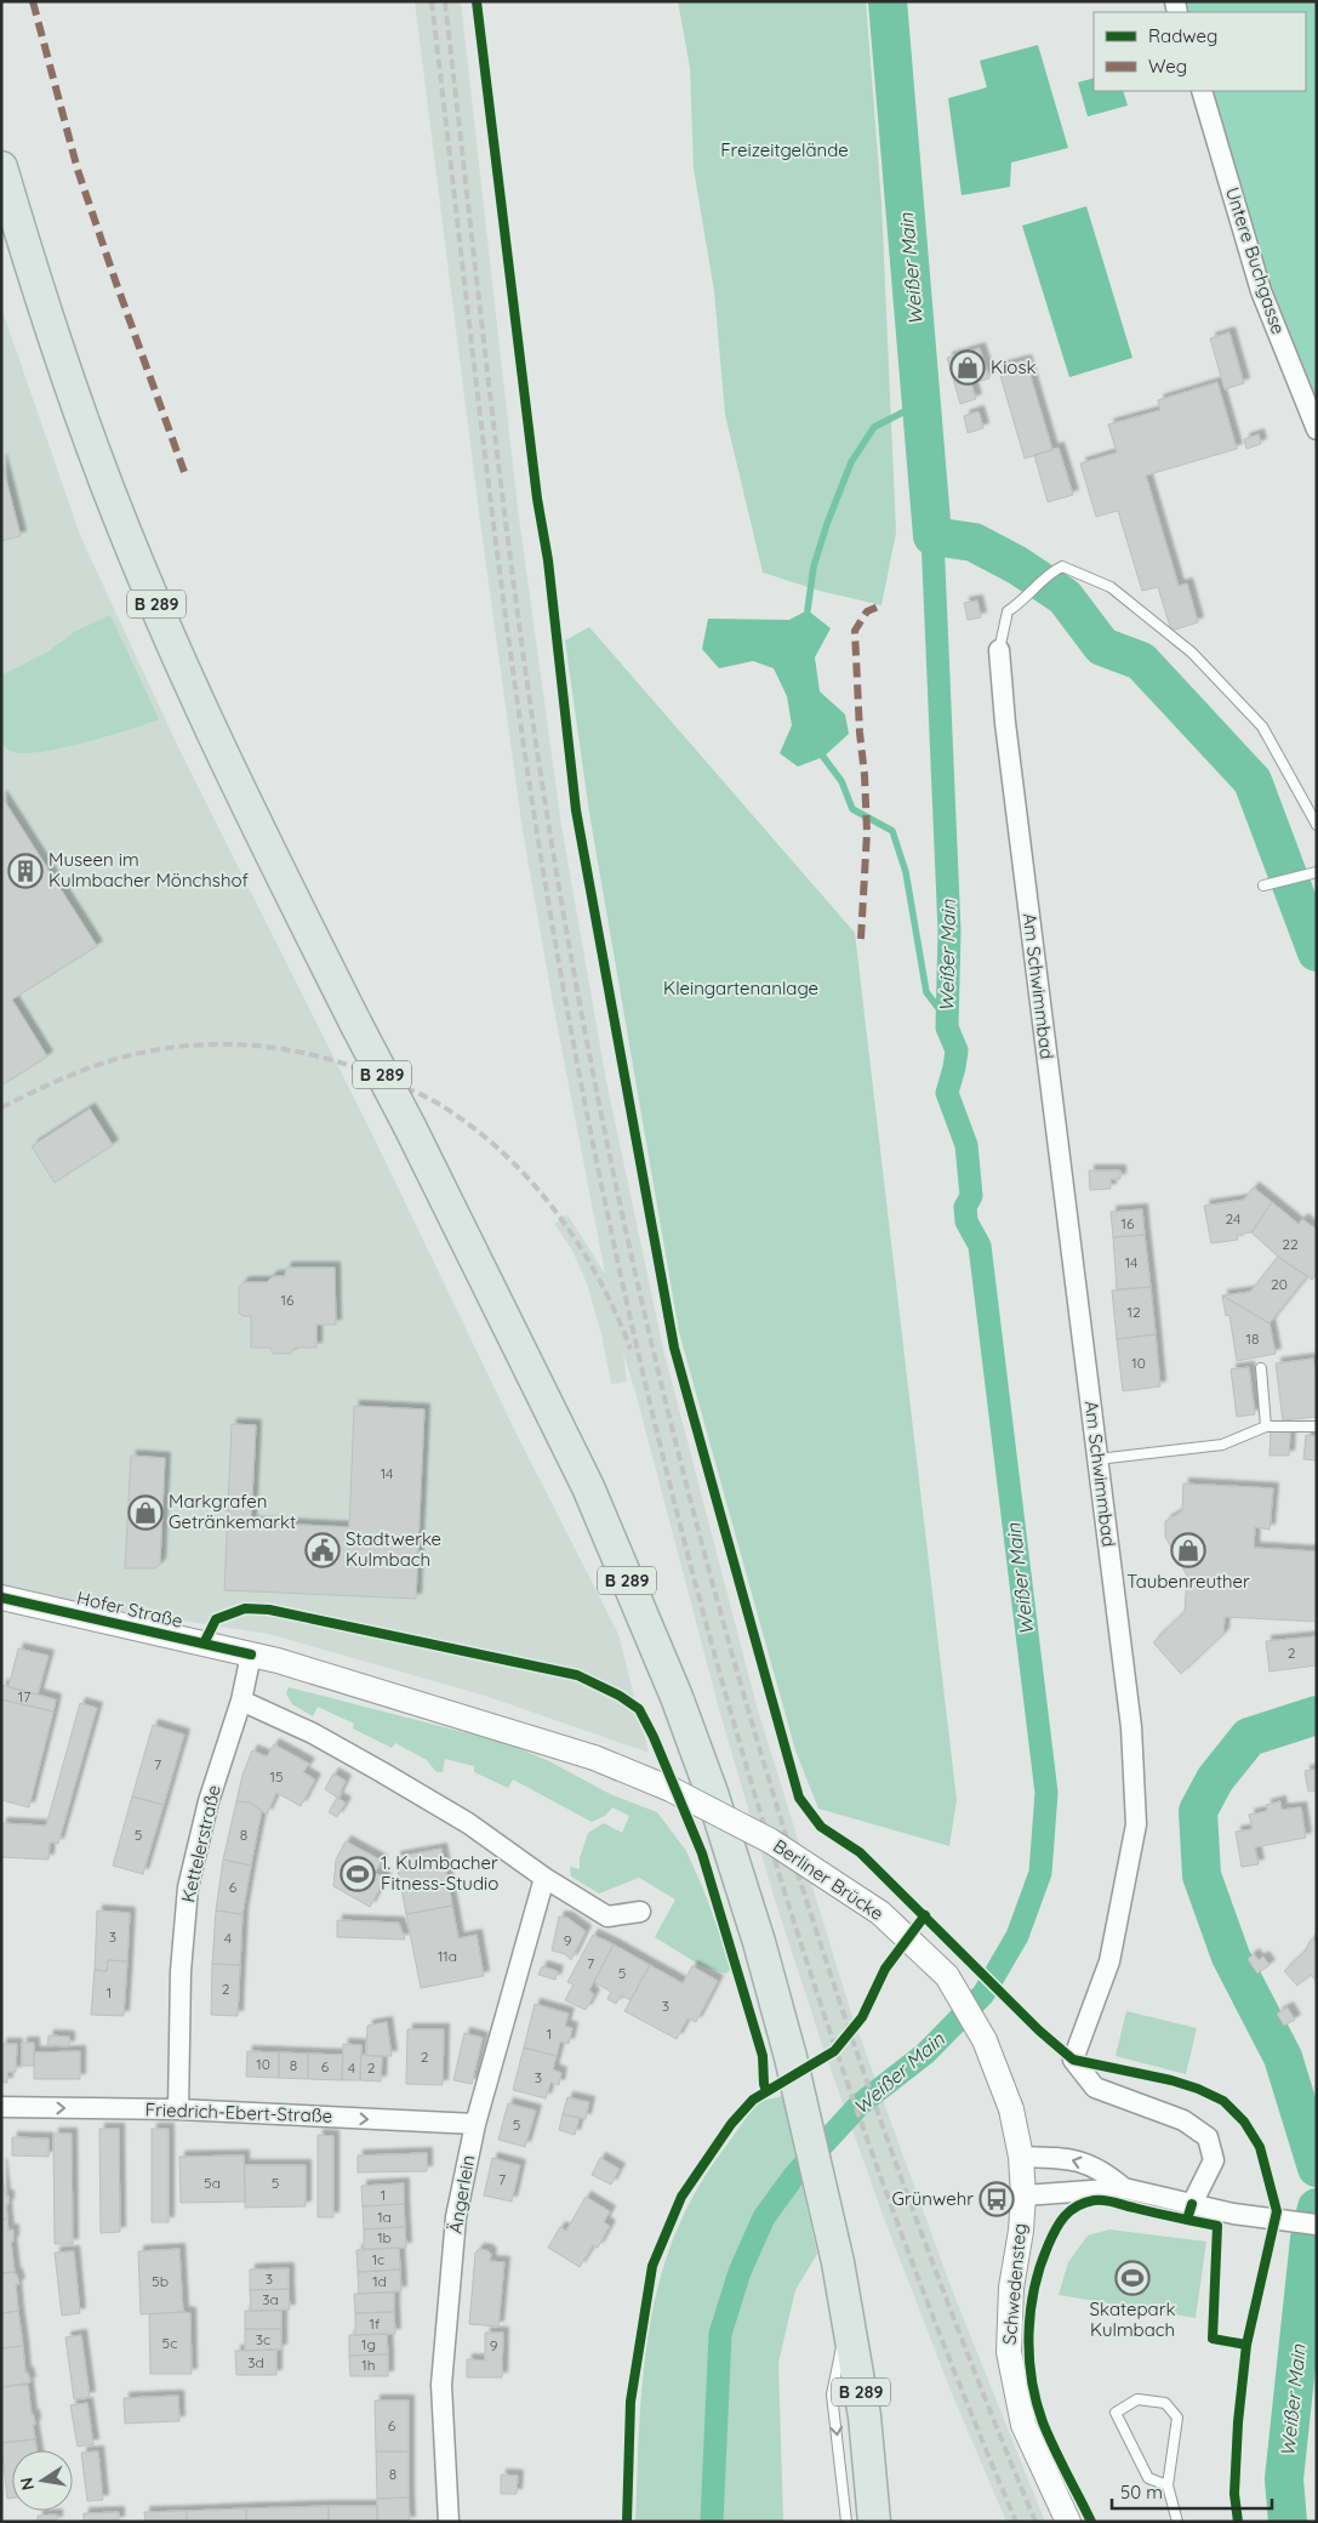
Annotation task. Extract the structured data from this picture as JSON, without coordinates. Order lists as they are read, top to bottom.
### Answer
{
  "streets": {
    "highway": ["B 289"],
    "street": [
      "Untere Buchgasse",
      "Am Schwimmbad",
      "Hofer Straße",
      "Kettelerstraße",
      "Berliner Brücke",
      "Friedrich-Ebert-Straße",
      "Ängerlein",
      "Schwedensteg"
    ]
  },
  "crossings": [
    ["Hofer Straße", "Kettelerstraße"],
    ["Hofer Straße", "Berliner Brücke"],
    ["Kettelerstraße", "Friedrich-Ebert-Straße"],
    ["Berliner Brücke", "Schwedensteg"],
    ["Friedrich-Ebert-Straße", "Ängerlein"]
  ],
  "one_way": ["Friedrich-Ebert-Straße"],
  "water": ["Weißer Main"],
  "parks": ["Freizeitgelände", "Kleingartenanlage"],
  "places": {
    "shop": ["Kiosk", "Markgrafen Getränkemarkt", "Taubenreuther"],
    "building": ["Museen im Kulmbacher Mönchshof"],
    "public building": ["Stadtwerke Kulmbach"],
    "sports": ["1. Kulmbacher Fitness-Studio", "Skatepark Kulmbach"],
    "bus stop": ["Grünwehr"]
  },
  "house_numbers": [
    "24",
    "16",
    "22",
    "14",
    "20",
    "16",
    "12",
    "18",
    "10",
    "14",
    "2",
    "17",
    "7",
    "15",
    "5",
    "8",
    "6",
    "3",
    "4",
    "9",
    "11a",
    "7",
    "5",
    "2",
    "1",
    "3",
    "1",
    "2",
    "10",
    "8",
    "6",
    "4",
    "2",
    "3",
    "5",
    "7",
    "5a",
    "5",
    "1",
    "1a",
    "1b",
    "1c",
    "3",
    "5b",
    "1d",
    "3a",
    "1f",
    "3c",
    "5c",
    "1g",
    "9",
    "3d",
    "1h",
    "6",
    "8"
  ],
  "legend": ["Radweg", "Weg"],
  "scale_bar": "50 m",
  "north": "left"
}
